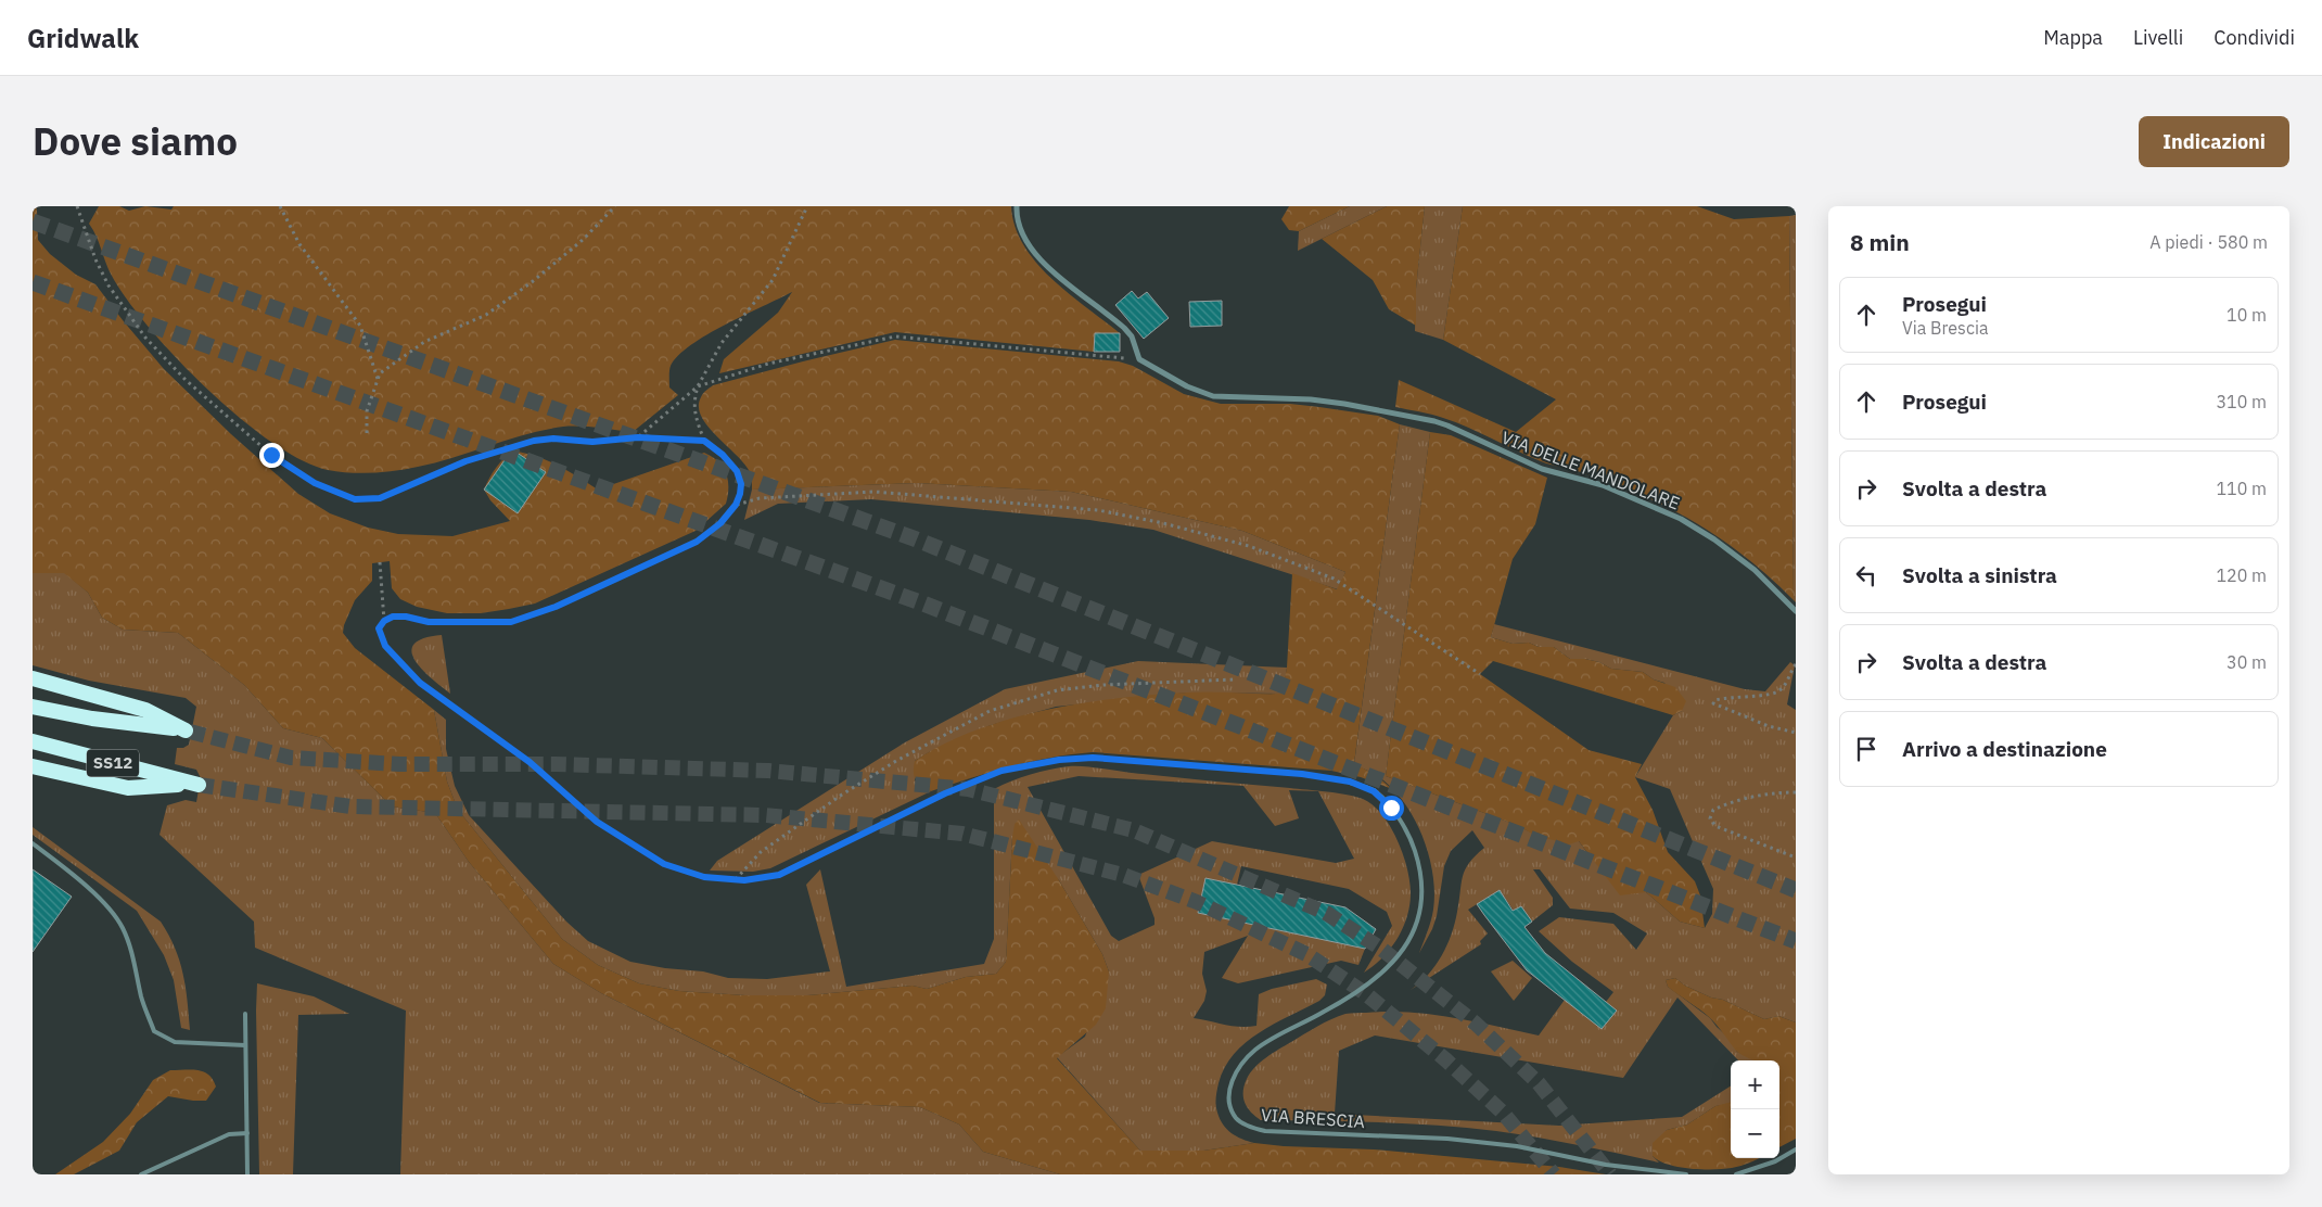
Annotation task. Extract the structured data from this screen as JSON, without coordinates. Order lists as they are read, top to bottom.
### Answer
{
  "streets": {
    "highway": ["SS12"],
    "street": ["VIA DELLE MANDOLARE"],
    "lane": ["VIA BRESCIA"]
  },
  "page": {
    "header": "Gridwalk",
    "nav": ["Mappa", "Livelli", "Condividi"],
    "title": "Dove siamo",
    "buttons": "Indicazioni",
    "heading": ["8 min", "A piedi · 580 m"],
    "list": [
      ["Prosegui", "Via Brescia", "10 m"],
      ["Prosegui", "310 m"],
      ["Svolta a destra", "110 m"],
      ["Svolta a sinistra", "120 m"],
      ["Svolta a destra", "30 m"],
      "Arrivo a destinazione"
    ],
    "map_buttons": ["+", "−"]
  }
}
